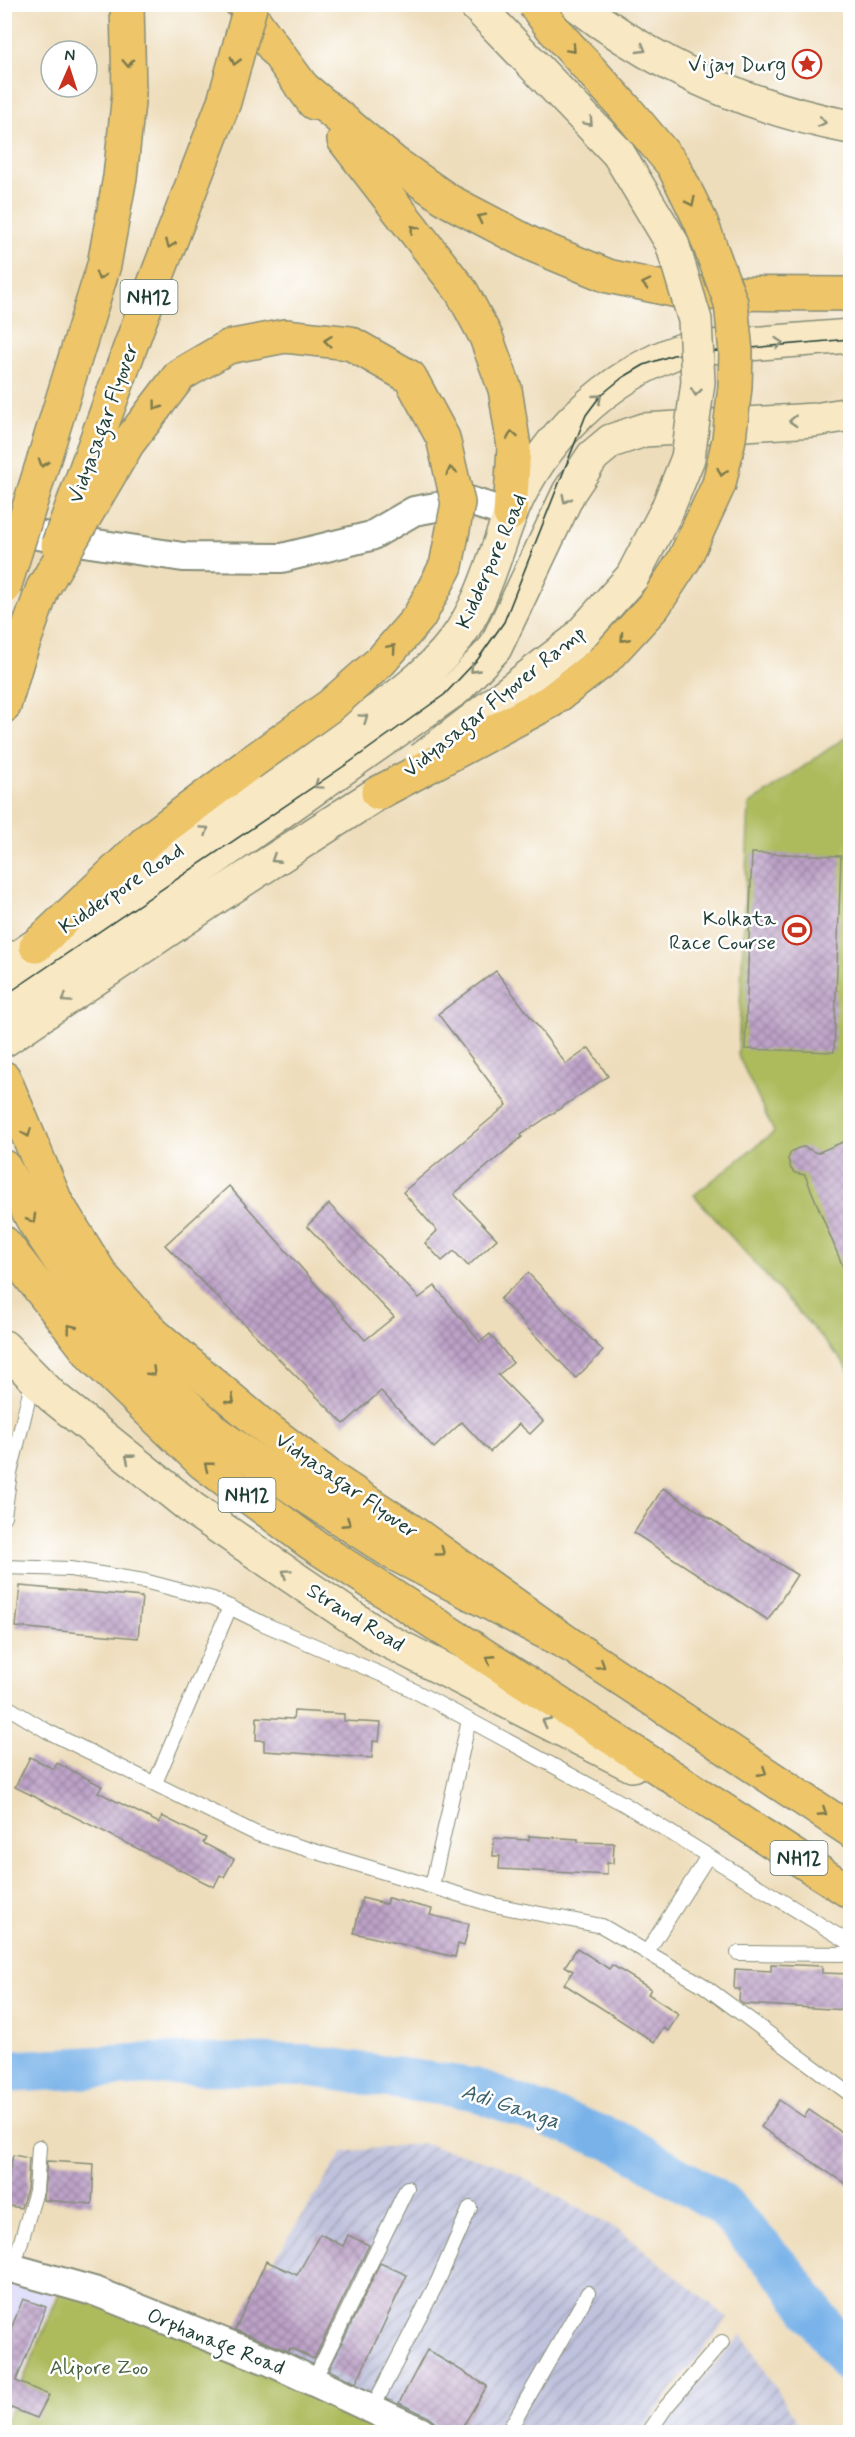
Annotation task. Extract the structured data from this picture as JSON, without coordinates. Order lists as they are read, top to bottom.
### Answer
{
  "streets": {
    "highway": ["NH12", "Vidyasagar Flyover"],
    "main road": ["Kidderpore Road", "Vidyasagar Flyover Ramp", "Strand Road"],
    "street": ["Orphanage Road"]
  },
  "crossings": [
    ["NH12", "Strand Road"]
  ],
  "one_way": ["Vidyasagar Flyover", "Strand Road"],
  "water": ["Adi Ganga"],
  "parks": ["Alipore Zoo"],
  "places": {
    "place": ["Vijay Durg"],
    "sports": ["Kolkata Race Course"]
  },
  "north": "top"
}
